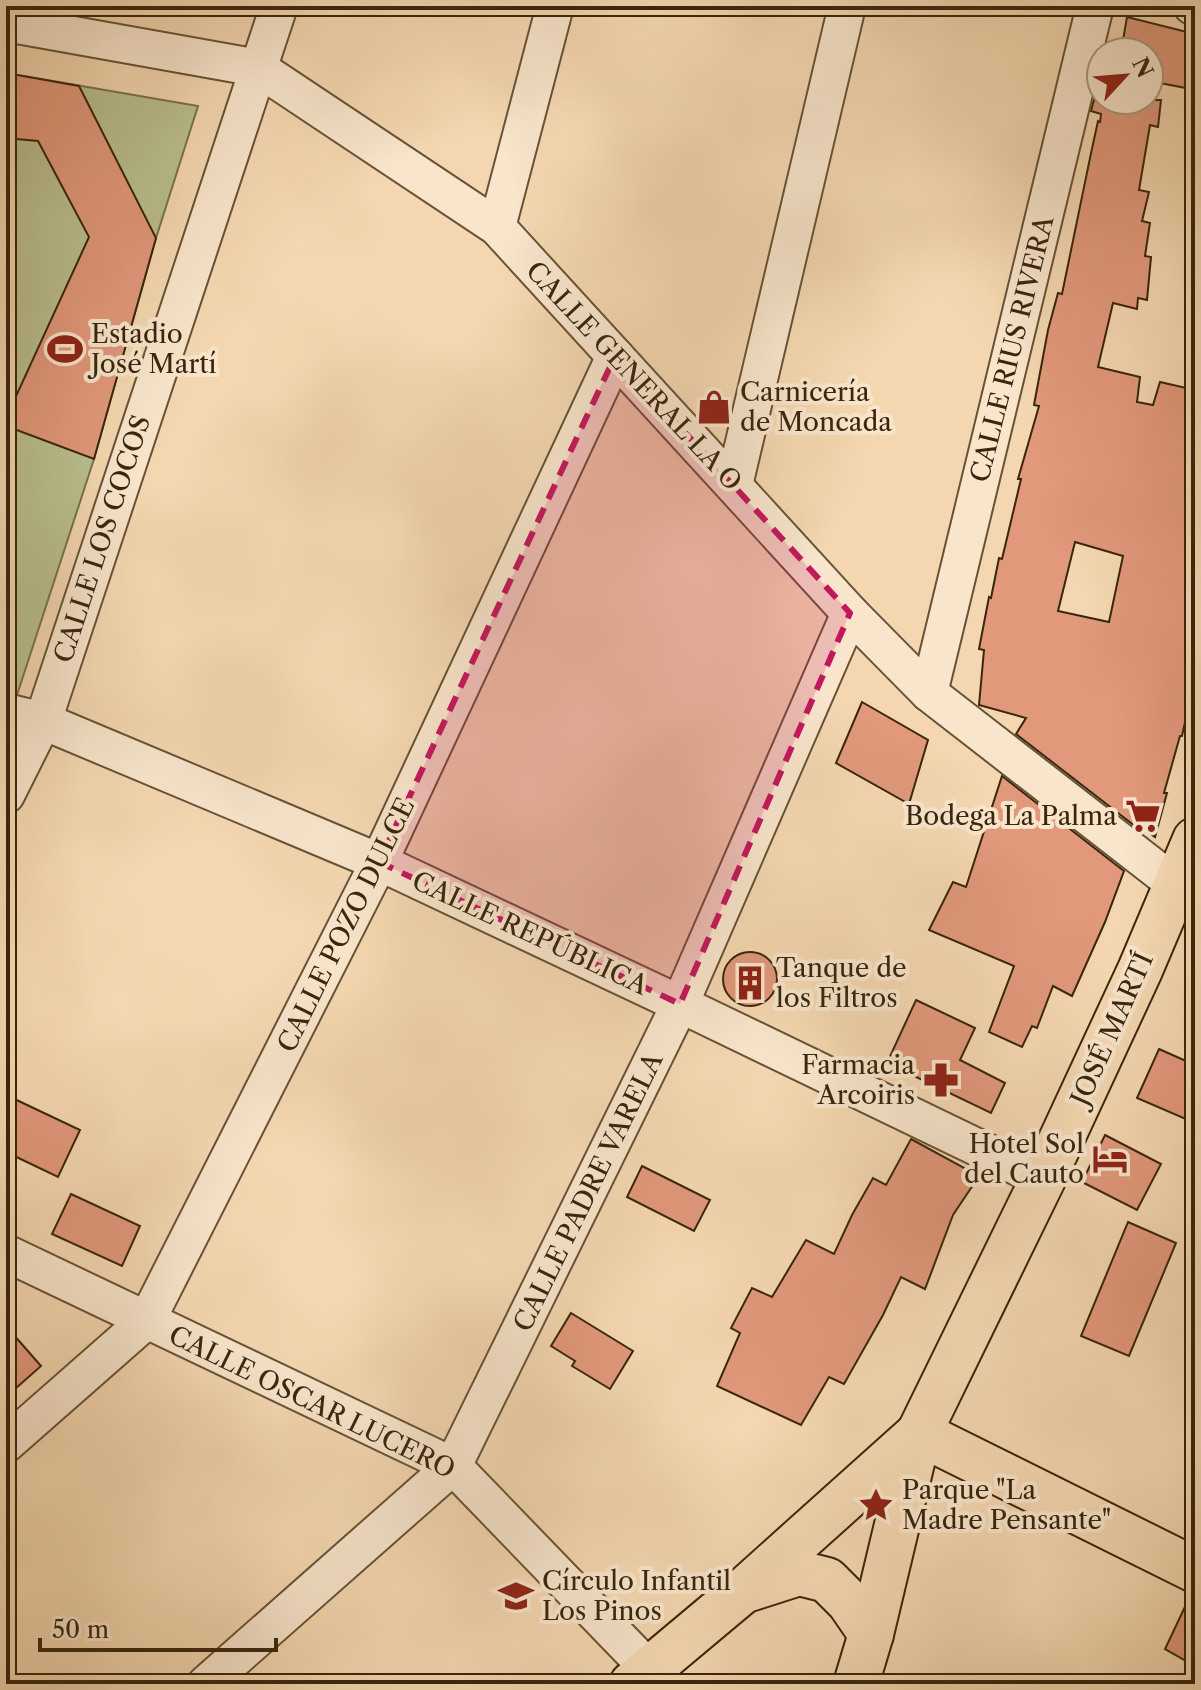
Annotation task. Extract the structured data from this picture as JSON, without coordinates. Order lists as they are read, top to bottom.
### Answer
{
  "streets": {
    "main road": ["JOSÉ MARTÍ"],
    "street": [
      "CALLE RIUS RIVERA",
      "CALLE GENERAL LA O",
      "CALLE LOS COCOS",
      "CALLE POZO DULCE",
      "CALLE REPÚBLICA",
      "CALLE PADRE VARELA",
      "CALLE OSCAR LUCERO"
    ]
  },
  "crossings": [
    ["CALLE RIUS RIVERA", "CALLE GENERAL LA O"],
    ["CALLE GENERAL LA O", "CALLE LOS COCOS"],
    ["CALLE GENERAL LA O", "CALLE POZO DULCE"],
    ["CALLE GENERAL LA O", "JOSÉ MARTÍ"],
    ["CALLE GENERAL LA O", "CALLE PADRE VARELA"],
    ["CALLE LOS COCOS", "CALLE REPÚBLICA"],
    ["CALLE POZO DULCE", "CALLE REPÚBLICA"],
    ["CALLE POZO DULCE", "CALLE OSCAR LUCERO"],
    ["CALLE REPÚBLICA", "JOSÉ MARTÍ"],
    ["CALLE REPÚBLICA", "CALLE PADRE VARELA"],
    ["CALLE PADRE VARELA", "CALLE OSCAR LUCERO"]
  ],
  "places": {
    "sports": ["Estadio José Martí"],
    "shop": ["Carnicería de Moncada"],
    "supermarket": ["Bodega La Palma"],
    "building": ["Tanque de los Filtros"],
    "pharmacy": ["Farmacia Arcoiris"],
    "hotel": ["Hotel Sol del Cauto"],
    "place": ["Parque \"La Madre Pensante\""],
    "school or university": ["Círculo Infantil Los Pinos"]
  },
  "scale_bar": "50 m",
  "north": "top right"
}
